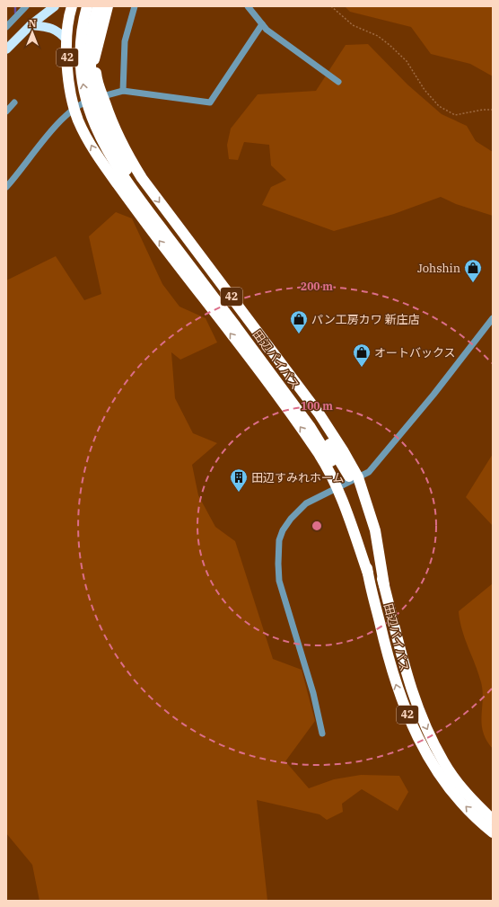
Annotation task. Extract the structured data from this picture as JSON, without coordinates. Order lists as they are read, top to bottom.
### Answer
{
  "streets": {
    "highway": ["42", "田辺バイパス"]
  },
  "crossings": [
    ["42", "田辺バイパス"]
  ],
  "places": {
    "shop": ["Johshin", "パン工房カワ 新庄店", "オートバックス"],
    "building": ["田辺すみれホーム"]
  },
  "north": "top",
  "rings": ["200 m", "100 m"]
}
